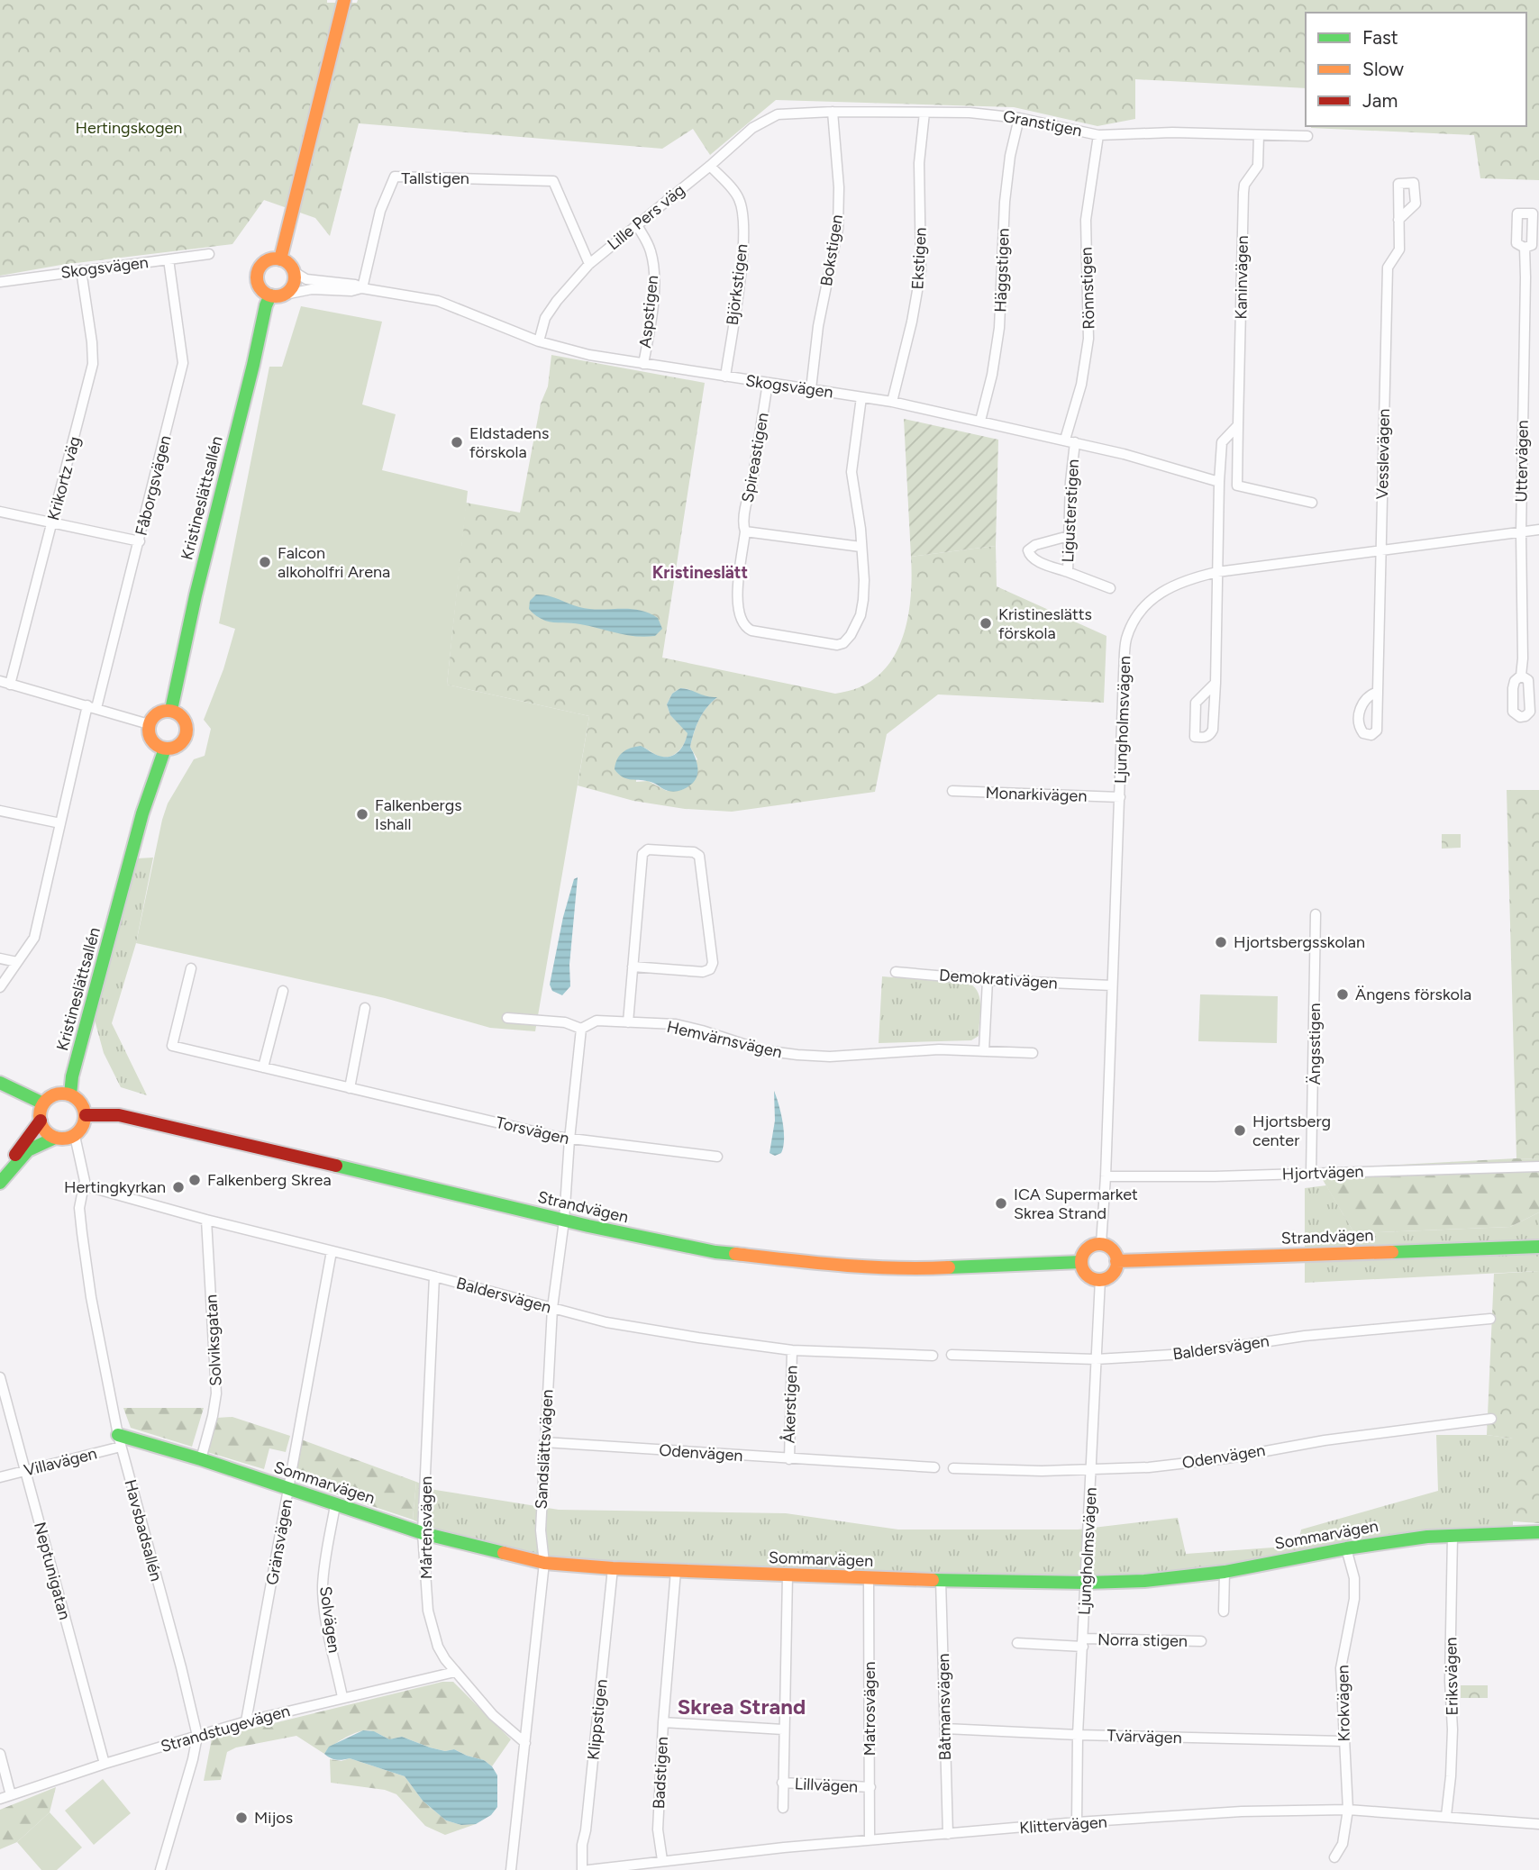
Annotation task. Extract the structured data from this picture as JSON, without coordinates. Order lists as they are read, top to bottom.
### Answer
{
  "streets": {
    "street": [
      "Granstigen",
      "Tallstigen",
      "Lille Pers väg",
      "Bokstigen",
      "Ekstigen",
      "Skogsvägen",
      "Häggstigen",
      "Kaninvägen",
      "Björkstigen",
      "Rönnstigen",
      "Aspstigen",
      "Vesslevägen",
      "Spireastigen",
      "Uttervägen",
      "Krikortz väg",
      "Fåborgsvägen",
      "Kristineslättsallén",
      "Ligusterstigen",
      "Ljungholmsvägen",
      "Monarkivägen",
      "Demokrativägen",
      "Hemvärnsvägen",
      "Ängsstigen",
      "Torsvägen",
      "Hjortvägen",
      "Strandvägen",
      "Baldersvägen",
      "Solviksgatan",
      "Åkerstigen",
      "Sandslättsvägen",
      "Odenvägen",
      "Villavägen",
      "Sommarvägen",
      "Mårtensvägen",
      "Havsbadsallén",
      "Gränsvägen",
      "Neptunigatan",
      "Solvägen",
      "Norra stigen",
      "Eriksvägen",
      "Krokvägen",
      "Båtmansvägen",
      "Matrosvägen",
      "Klippstigen",
      "Strandstugevägen",
      "Tvärvägen",
      "Badstigen",
      "Lillvägen",
      "Klittervägen"
    ]
  },
  "crossings": [
    ["Granstigen", "Lille Pers väg"],
    ["Granstigen", "Bokstigen"],
    ["Granstigen", "Ekstigen"],
    ["Granstigen", "Häggstigen"],
    ["Granstigen", "Kaninvägen"],
    ["Granstigen", "Rönnstigen"],
    ["Tallstigen", "Lille Pers väg"],
    ["Tallstigen", "Skogsvägen"],
    ["Lille Pers väg", "Skogsvägen"],
    ["Lille Pers väg", "Björkstigen"],
    ["Lille Pers väg", "Aspstigen"],
    ["Bokstigen", "Skogsvägen"],
    ["Ekstigen", "Skogsvägen"],
    ["Skogsvägen", "Häggstigen"],
    ["Skogsvägen", "Björkstigen"],
    ["Skogsvägen", "Rönnstigen"],
    ["Skogsvägen", "Aspstigen"],
    ["Skogsvägen", "Spireastigen"],
    ["Skogsvägen", "Krikortz väg"],
    ["Skogsvägen", "Fåborgsvägen"],
    ["Skogsvägen", "Kristineslättsallén"],
    ["Skogsvägen", "Ligusterstigen"],
    ["Rönnstigen", "Ligusterstigen"],
    ["Vesslevägen", "Ljungholmsvägen"],
    ["Uttervägen", "Ljungholmsvägen"],
    ["Kristineslättsallén", "Strandvägen"],
    ["Kristineslättsallén", "Havsbadsallén"],
    ["Ljungholmsvägen", "Monarkivägen"],
    ["Ljungholmsvägen", "Demokrativägen"],
    ["Ljungholmsvägen", "Hjortvägen"],
    ["Ljungholmsvägen", "Strandvägen"],
    ["Ljungholmsvägen", "Baldersvägen"],
    ["Ljungholmsvägen", "Odenvägen"],
    ["Ljungholmsvägen", "Sommarvägen"],
    ["Ljungholmsvägen", "Norra stigen"],
    ["Ljungholmsvägen", "Tvärvägen"],
    ["Ljungholmsvägen", "Klittervägen"],
    ["Hemvärnsvägen", "Sandslättsvägen"],
    ["Ängsstigen", "Hjortvägen"],
    ["Torsvägen", "Sandslättsvägen"],
    ["Strandvägen", "Sandslättsvägen"],
    ["Strandvägen", "Havsbadsallén"],
    ["Baldersvägen", "Solviksgatan"],
    ["Baldersvägen", "Åkerstigen"],
    ["Baldersvägen", "Sandslättsvägen"],
    ["Baldersvägen", "Mårtensvägen"],
    ["Baldersvägen", "Havsbadsallén"],
    ["Baldersvägen", "Gränsvägen"],
    ["Solviksgatan", "Sommarvägen"],
    ["Åkerstigen", "Odenvägen"],
    ["Sandslättsvägen", "Odenvägen"],
    ["Sandslättsvägen", "Sommarvägen"],
    ["Sandslättsvägen", "Mårtensvägen"],
    ["Villavägen", "Sommarvägen"],
    ["Villavägen", "Havsbadsallén"],
    ["Villavägen", "Neptunigatan"],
    ["Sommarvägen", "Mårtensvägen"],
    ["Sommarvägen", "Havsbadsallén"],
    ["Sommarvägen", "Gränsvägen"],
    ["Sommarvägen", "Solvägen"],
    ["Sommarvägen", "Eriksvägen"],
    ["Sommarvägen", "Krokvägen"],
    ["Sommarvägen", "Båtmansvägen"],
    ["Sommarvägen", "Matrosvägen"],
    ["Sommarvägen", "Klippstigen"],
    ["Sommarvägen", "Badstigen"],
    ["Mårtensvägen", "Strandstugevägen"],
    ["Havsbadsallén", "Strandstugevägen"],
    ["Gränsvägen", "Strandstugevägen"],
    ["Neptunigatan", "Strandstugevägen"],
    ["Solvägen", "Strandstugevägen"],
    ["Eriksvägen", "Klittervägen"],
    ["Krokvägen", "Tvärvägen"],
    ["Krokvägen", "Klittervägen"],
    ["Båtmansvägen", "Tvärvägen"],
    ["Båtmansvägen", "Klittervägen"],
    ["Matrosvägen", "Lillvägen"],
    ["Matrosvägen", "Klittervägen"],
    ["Badstigen", "Klittervägen"]
  ],
  "districts": ["Kristineslätt", "Skrea Strand"],
  "parks": ["Hertingskogen"],
  "places": [
    "Eldstadens förskola",
    "Falcon alkoholfri Arena",
    "Kristineslätts förskola",
    "Falkenbergs Ishall",
    "Hjortsbergsskolan",
    "Ängens förskola",
    "Hjortsberg center",
    "Falkenberg Skrea",
    "Hertingkyrkan",
    "ICA Supermarket Skrea Strand",
    "Mijos"
  ],
  "legend": ["Fast", "Slow", "Jam"]
}
